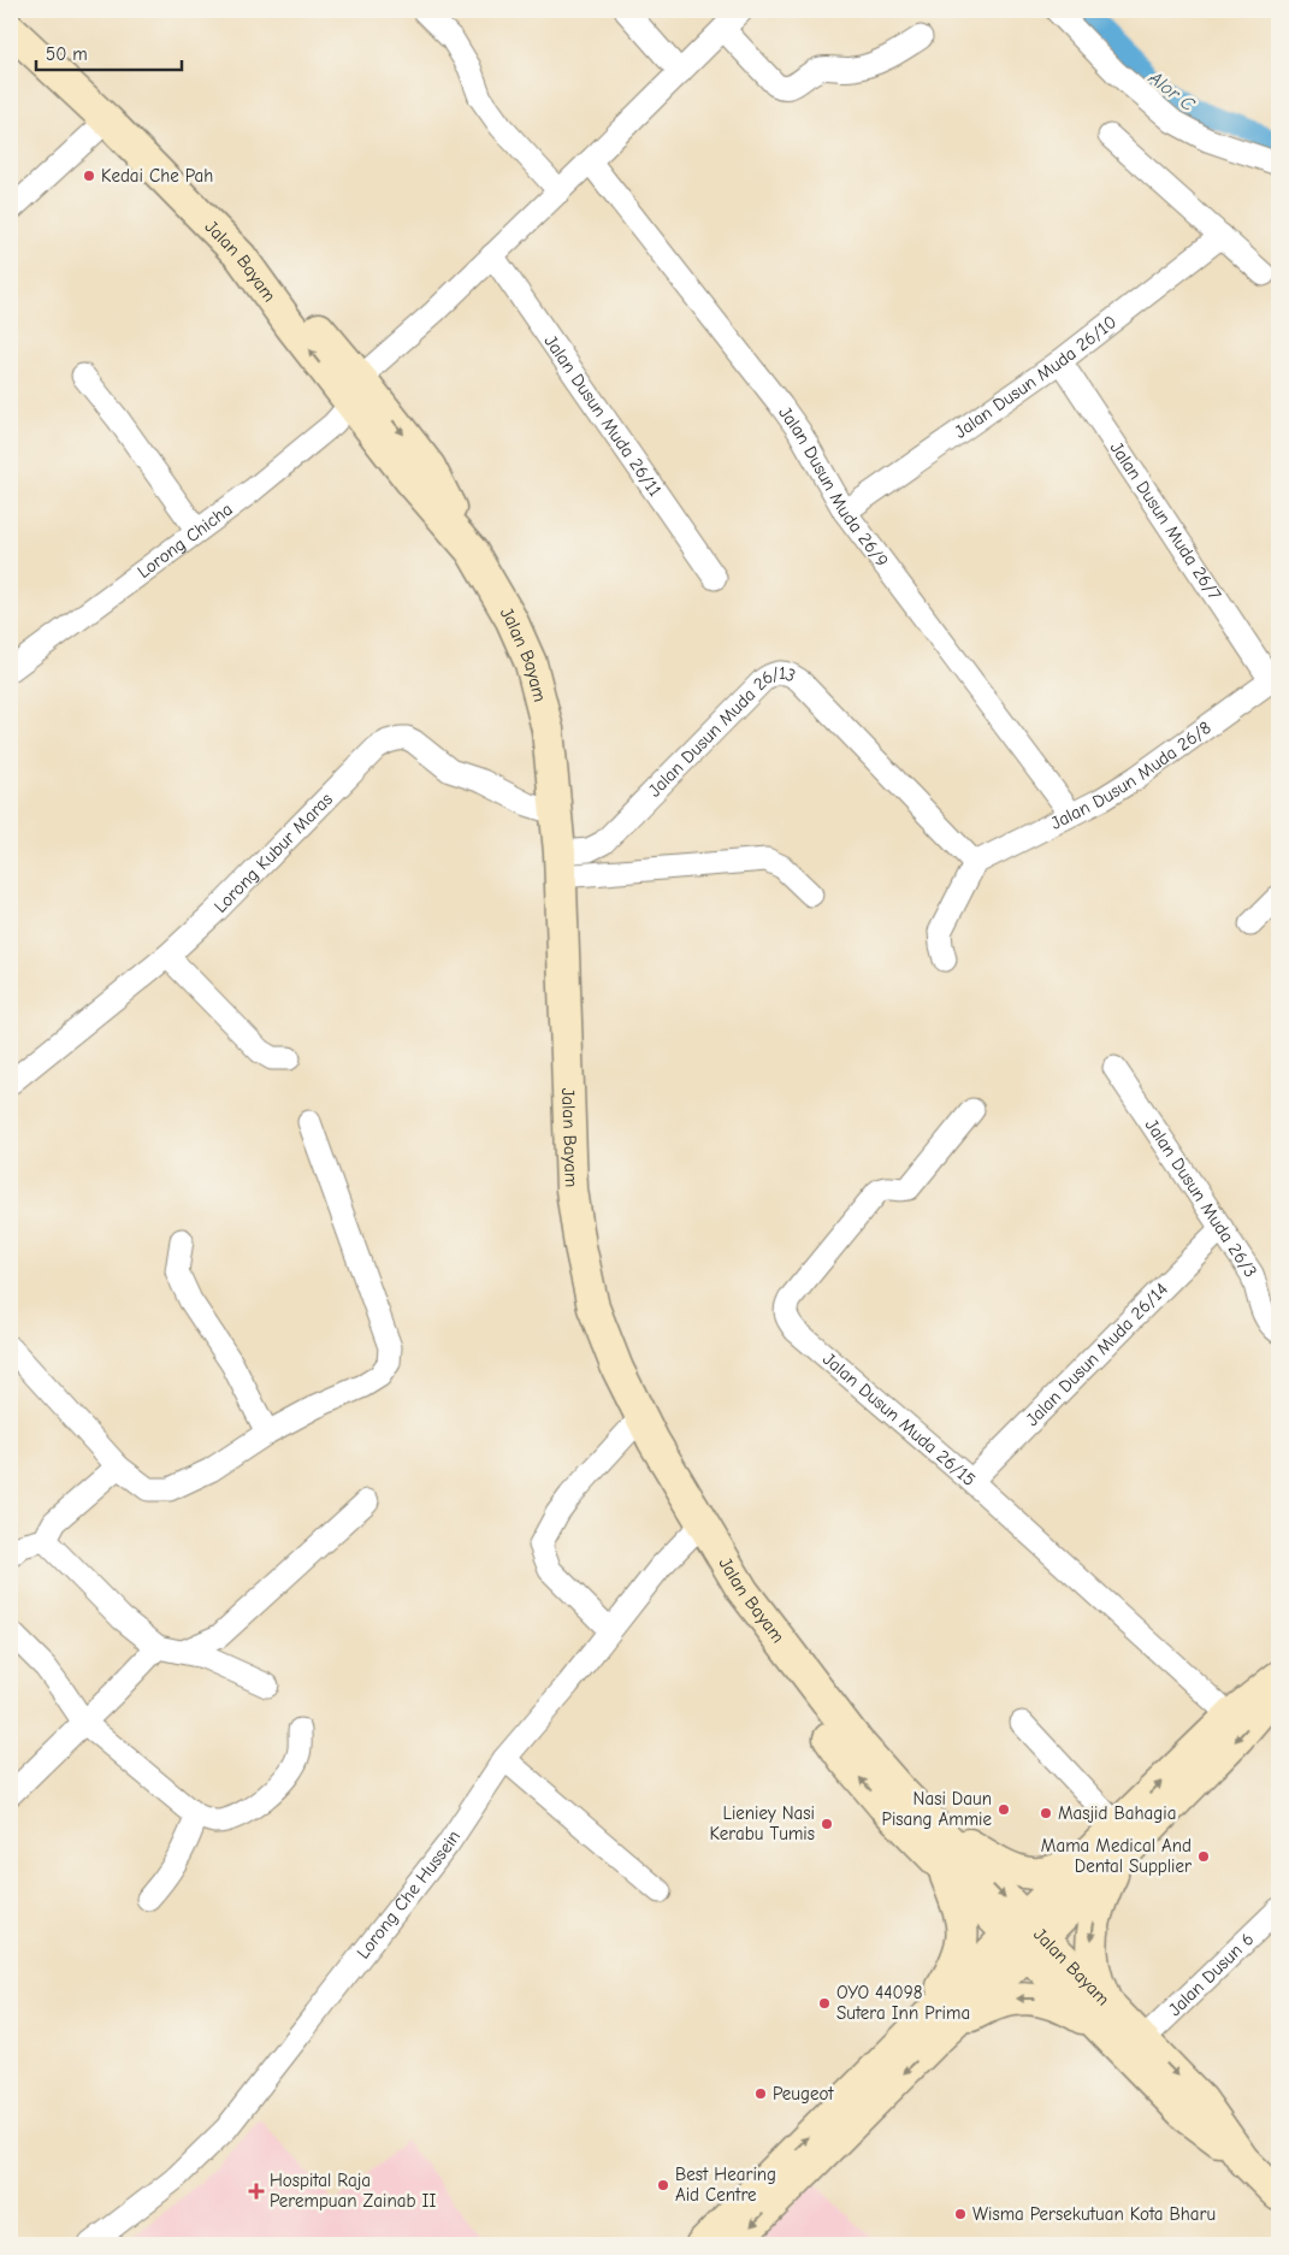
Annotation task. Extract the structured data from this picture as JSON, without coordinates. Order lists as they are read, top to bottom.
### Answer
{
  "streets": {
    "main road": ["Jalan Bayam"],
    "street": [
      "Jalan Dusun Muda 26/10",
      "Jalan Dusun Muda 26/11",
      "Jalan Dusun Muda 26/9",
      "Jalan Dusun Muda 26/7",
      "Lorong Chicha",
      "Jalan Dusun Muda 26/13",
      "Jalan Dusun Muda 26/8",
      "Lorong Kubur Maras",
      "Jalan Dusun Muda 26/3",
      "Jalan Dusun Muda 26/14",
      "Jalan Dusun Muda 26/15",
      "Lorong Che Hussein",
      "Jalan Dusun 6"
    ]
  },
  "crossings": [
    ["Jalan Bayam", "Lorong Chicha"],
    ["Jalan Bayam", "Jalan Dusun Muda 26/13"],
    ["Jalan Bayam", "Lorong Kubur Maras"],
    ["Jalan Bayam", "Lorong Che Hussein"],
    ["Jalan Bayam", "Jalan Dusun 6"],
    ["Jalan Dusun Muda 26/10", "Jalan Dusun Muda 26/9"],
    ["Jalan Dusun Muda 26/10", "Jalan Dusun Muda 26/7"],
    ["Jalan Dusun Muda 26/11", "Lorong Chicha"],
    ["Jalan Dusun Muda 26/9", "Lorong Chicha"],
    ["Jalan Dusun Muda 26/9", "Jalan Dusun Muda 26/8"],
    ["Jalan Dusun Muda 26/7", "Jalan Dusun Muda 26/8"],
    ["Jalan Dusun Muda 26/13", "Jalan Dusun Muda 26/8"],
    ["Jalan Dusun Muda 26/3", "Jalan Dusun Muda 26/14"],
    ["Jalan Dusun Muda 26/14", "Jalan Dusun Muda 26/15"]
  ],
  "water": ["Alor C"],
  "places": {
    "other": [
      "Kedai Che Pah",
      "Nasi Daun Pisang Ammie",
      "Masjid Bahagia",
      "Lieniey Nasi Kerabu Tumis",
      "Mama Medical And Dental Supplier",
      "OYO 44098 Sutera Inn Prima",
      "Peugeot",
      "Best Hearing Aid Centre",
      "Wisma Persekutuan Kota Bharu"
    ],
    "health": ["Hospital Raja Perempuan Zainab II"]
  },
  "scale_bar": "50 m"
}
